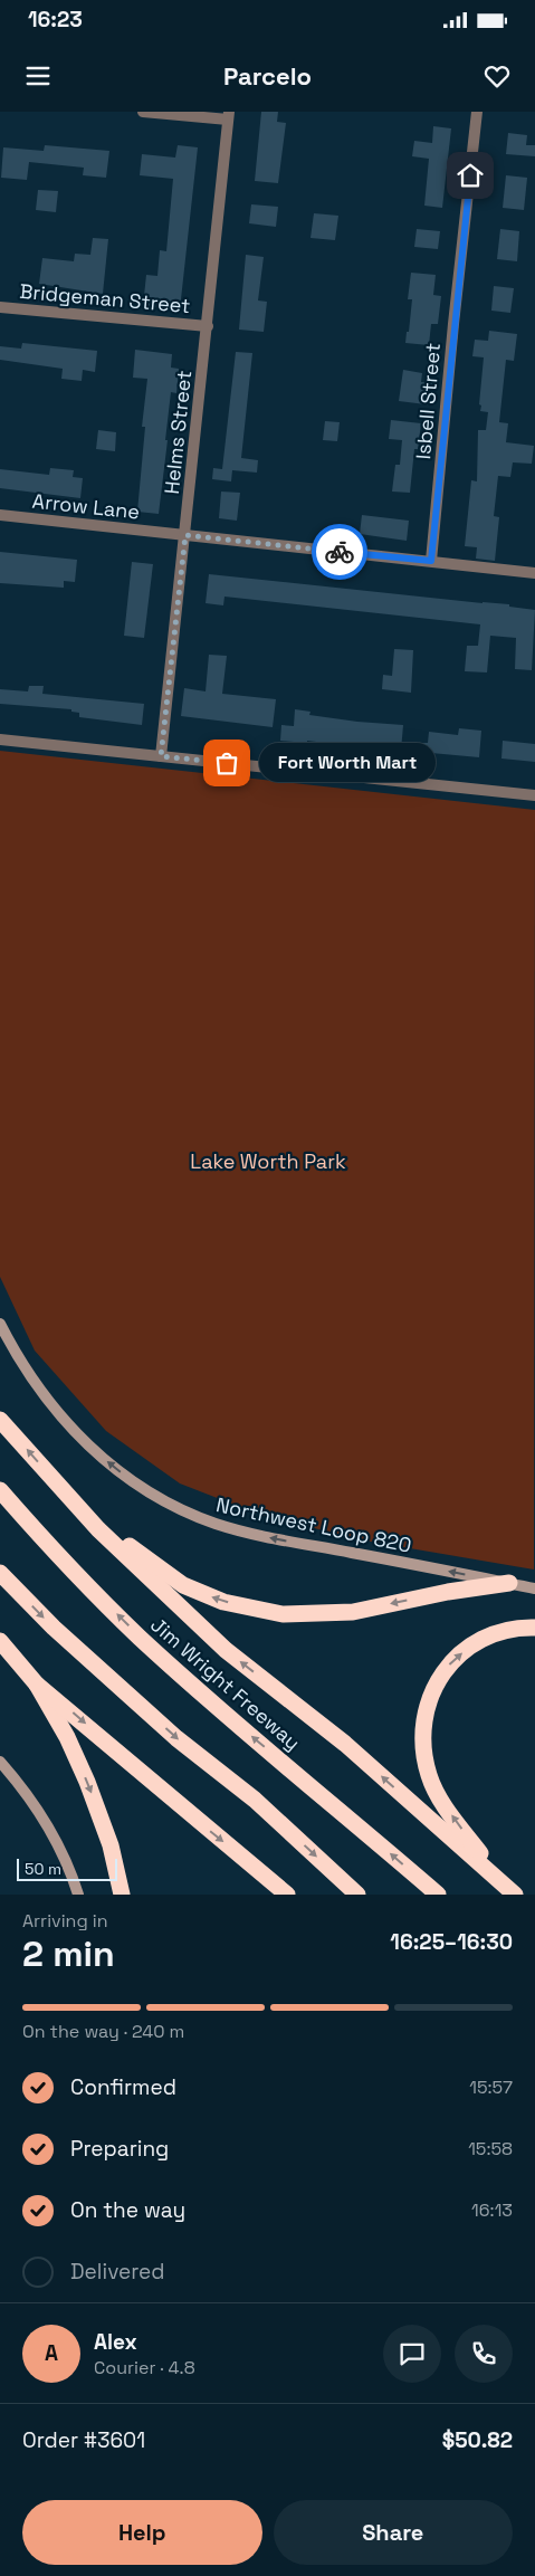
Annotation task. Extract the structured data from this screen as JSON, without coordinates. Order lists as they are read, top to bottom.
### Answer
{
  "streets": {
    "highway": ["Jim Wright Freeway"],
    "main road": ["Northwest Loop 820"],
    "street": [
      "Bridgeman Street",
      "Isbell Street",
      "Helms Street",
      "Arrow Lane"
    ]
  },
  "crossings": [
    ["Bridgeman Street", "Helms Street"],
    ["Isbell Street", "Arrow Lane"],
    ["Helms Street", "Arrow Lane"]
  ],
  "one_way": ["Northwest Loop 820"],
  "parks": ["Lake Worth Park"],
  "places": ["Fort Worth Mart"],
  "scale_bar": "50 m",
  "page": {
    "status": "16:23",
    "header": "Parcelo",
    "bubble": "Fort Worth Mart",
    "scale": "50 m",
    "heading": ["2 min", "Arriving in", "16:25–16:30"],
    "panel": [
      "Alex",
      "Courier · 4.8",
      "Order #3601",
      "$50.82"
    ],
    "bar": "On the way · 240 m",
    "list": [
      ["Confirmed", "15:57"],
      ["Preparing", "15:58"],
      ["On the way", "16:13"],
      "Delivered"
    ],
    "round": "A",
    "buttons": ["Help", "Share"]
  }
}
